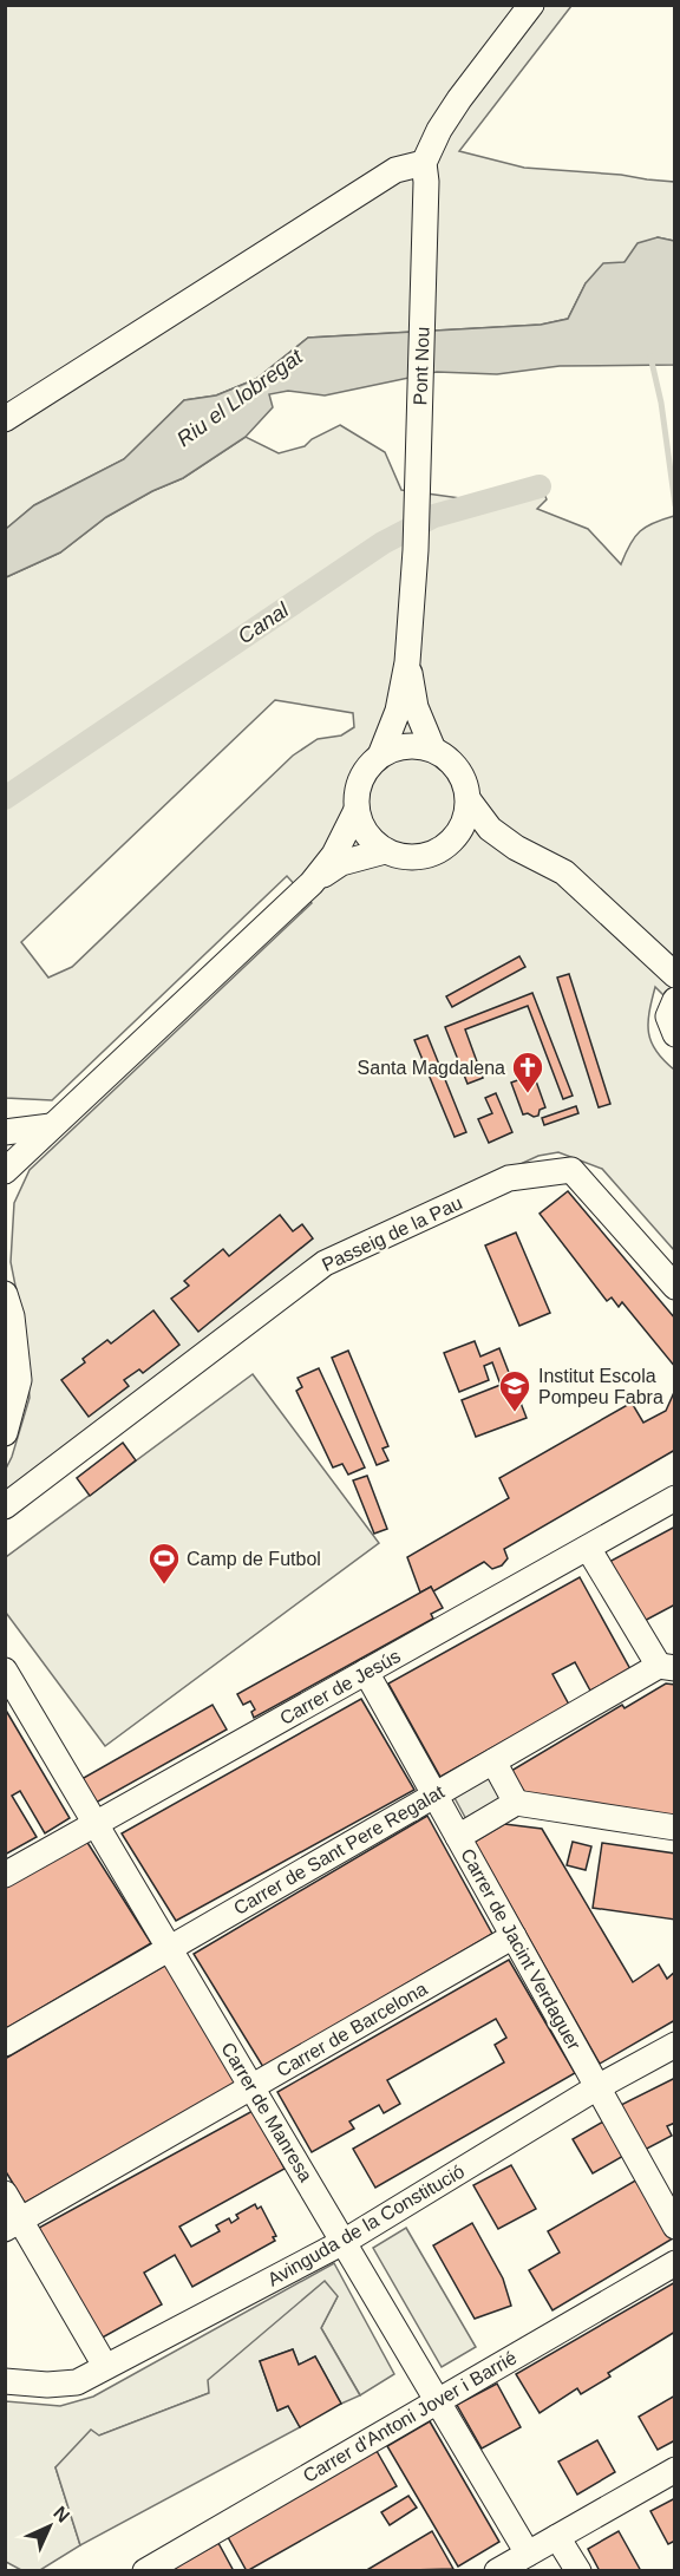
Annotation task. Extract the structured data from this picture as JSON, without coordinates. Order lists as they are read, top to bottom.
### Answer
{
  "streets": {
    "street": [
      "Pont Nou",
      "Passeig de la Pau",
      "Carrer de Jesús",
      "Carrer de Sant Pere Regalat",
      "Carrer de Jacint Verdaguer",
      "Carrer de Barcelona",
      "Carrer de Manresa",
      "Avinguda de la Constitució",
      "Carrer d'Antoni Jover i Barrié"
    ]
  },
  "crossings": [
    ["Carrer de Jesús", "Carrer de Jacint Verdaguer"],
    ["Carrer de Jesús", "Carrer de Manresa"],
    ["Carrer de Sant Pere Regalat", "Carrer de Jacint Verdaguer"],
    ["Carrer de Sant Pere Regalat", "Carrer de Manresa"],
    ["Carrer de Jacint Verdaguer", "Carrer de Barcelona"],
    ["Carrer de Jacint Verdaguer", "Avinguda de la Constitució"],
    ["Carrer de Barcelona", "Carrer de Manresa"],
    ["Carrer de Manresa", "Avinguda de la Constitució"],
    ["Carrer de Manresa", "Carrer d'Antoni Jover i Barrié"]
  ],
  "water": ["Riu el Llobregat", "Canal"],
  "places": {
    "church": ["Santa Magdalena"],
    "school or university": ["Institut Escola Pompeu Fabra"],
    "sports": ["Camp de Futbol"]
  },
  "north": "top right"
}
